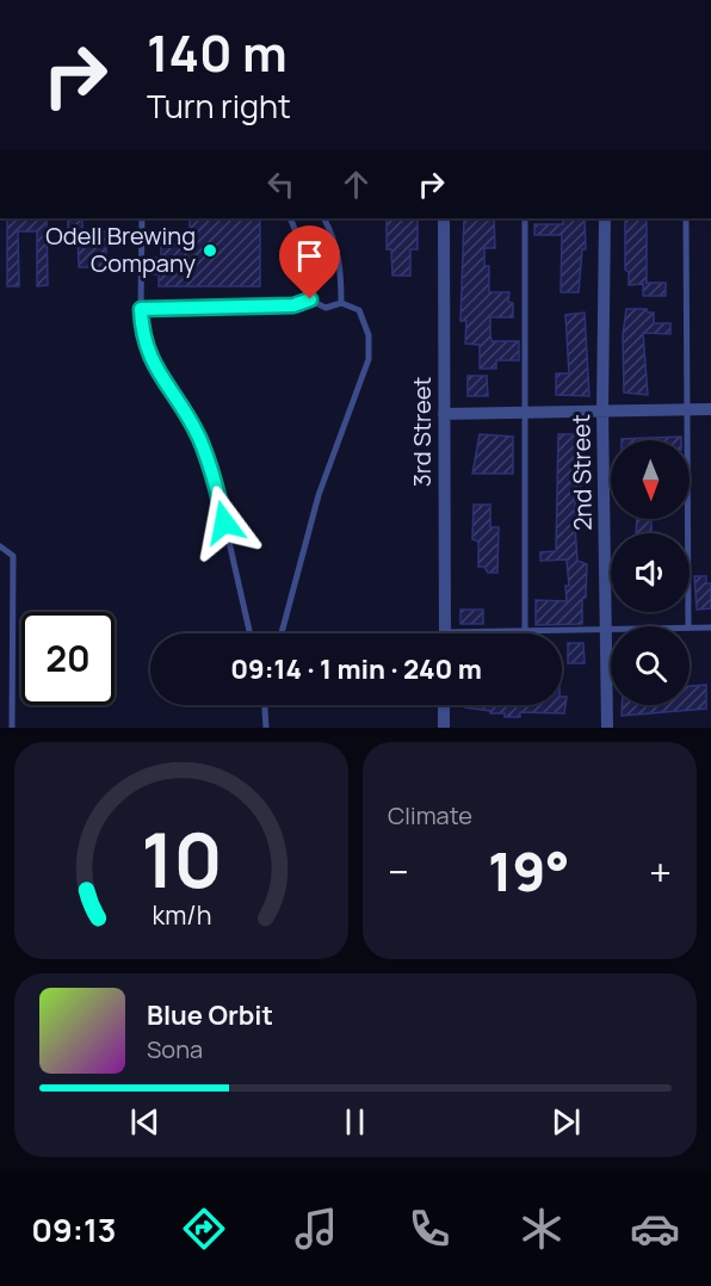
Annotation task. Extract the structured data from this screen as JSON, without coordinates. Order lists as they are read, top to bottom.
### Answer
{
  "streets": {
    "street": ["3rd Street", "2nd Street"]
  },
  "places": ["Odell Brewing Company"],
  "north": "bottom",
  "page": {
    "turn": ["140 m", "Turn right"],
    "limit": "20",
    "trip": "09:14 · 1 min · 240 m",
    "tile": "Climate",
    "heat": ["−", "19°", "+"],
    "song": ["Blue Orbit", "Sona"],
    "tabs": "09:13",
    "gauge": ["10", "km/h"]
  }
}
